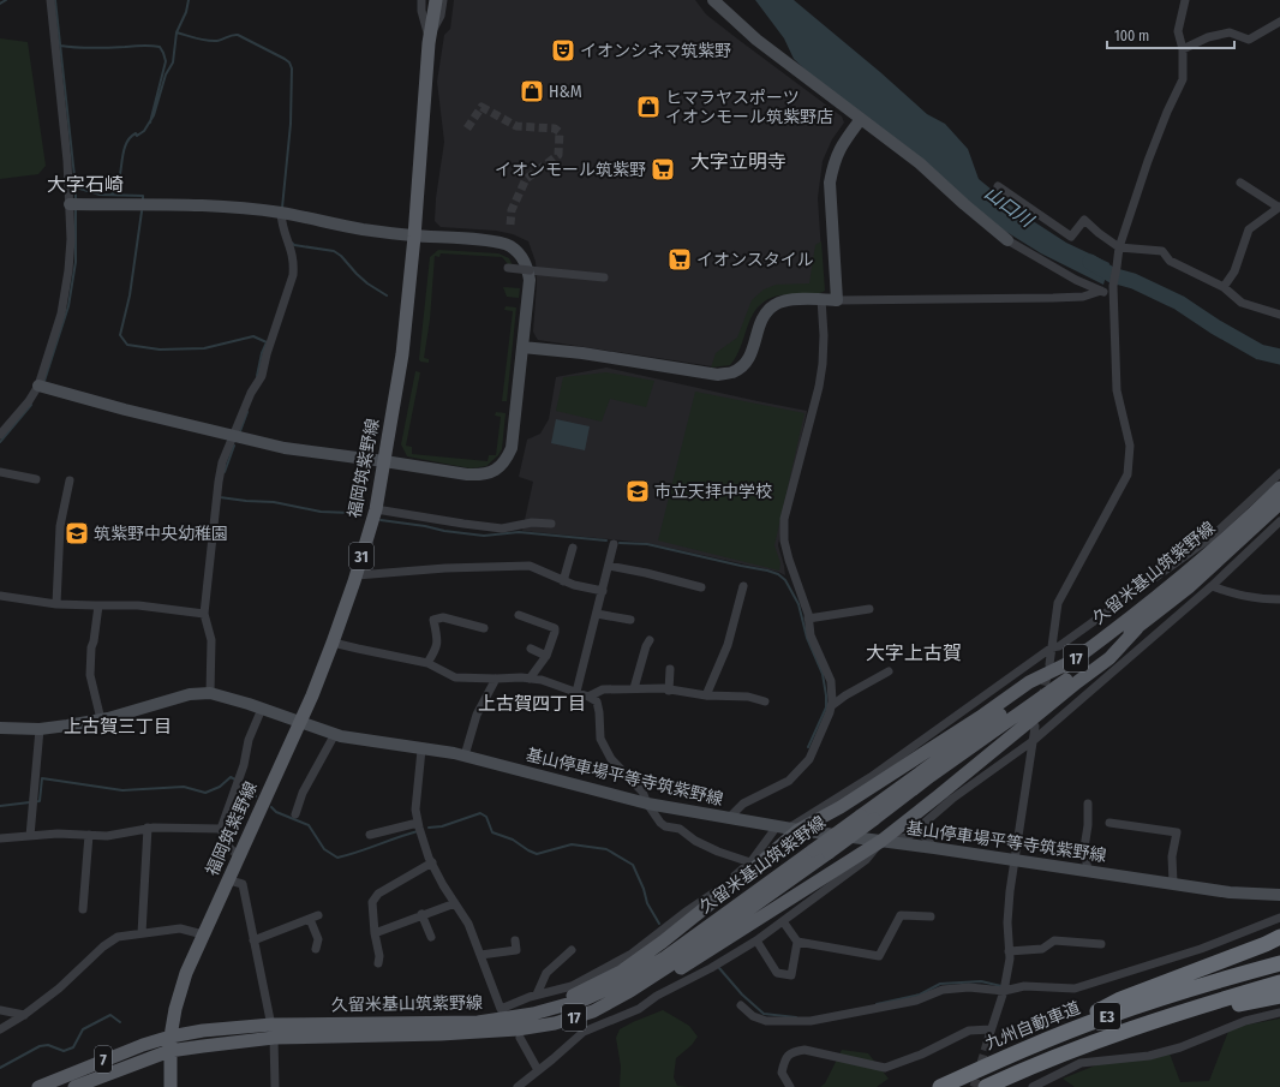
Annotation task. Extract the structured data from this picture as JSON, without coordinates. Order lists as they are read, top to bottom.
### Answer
{
  "streets": {
    "highway": ["E3", "九州自動車道"],
    "main road": [
      "福岡筑紫野線",
      "31",
      "久留米基山筑紫野線",
      "17",
      "7"
    ],
    "street": ["基山停車場平等寺筑紫野線"]
  },
  "crossings": [
    ["福岡筑紫野線", "久留米基山筑紫野線"],
    ["福岡筑紫野線", "基山停車場平等寺筑紫野線"],
    ["福岡筑紫野線", "7"],
    ["久留米基山筑紫野線", "7"]
  ],
  "districts": [
    "大字立明寺",
    "大字石崎",
    "大字上古賀",
    "上古賀四丁目",
    "上古賀三丁目"
  ],
  "water": ["山口川"],
  "places": {
    "theatre": ["イオンシネマ筑紫野"],
    "shop": ["H&M", "ヒマラヤスポーツ イオンモール筑紫野店"],
    "supermarket": ["イオンモール筑紫野", "イオンスタイル"],
    "school or university": ["市立天拝中学校", "筑紫野中央幼稚園"]
  },
  "scale_bar": "100 m"
}
